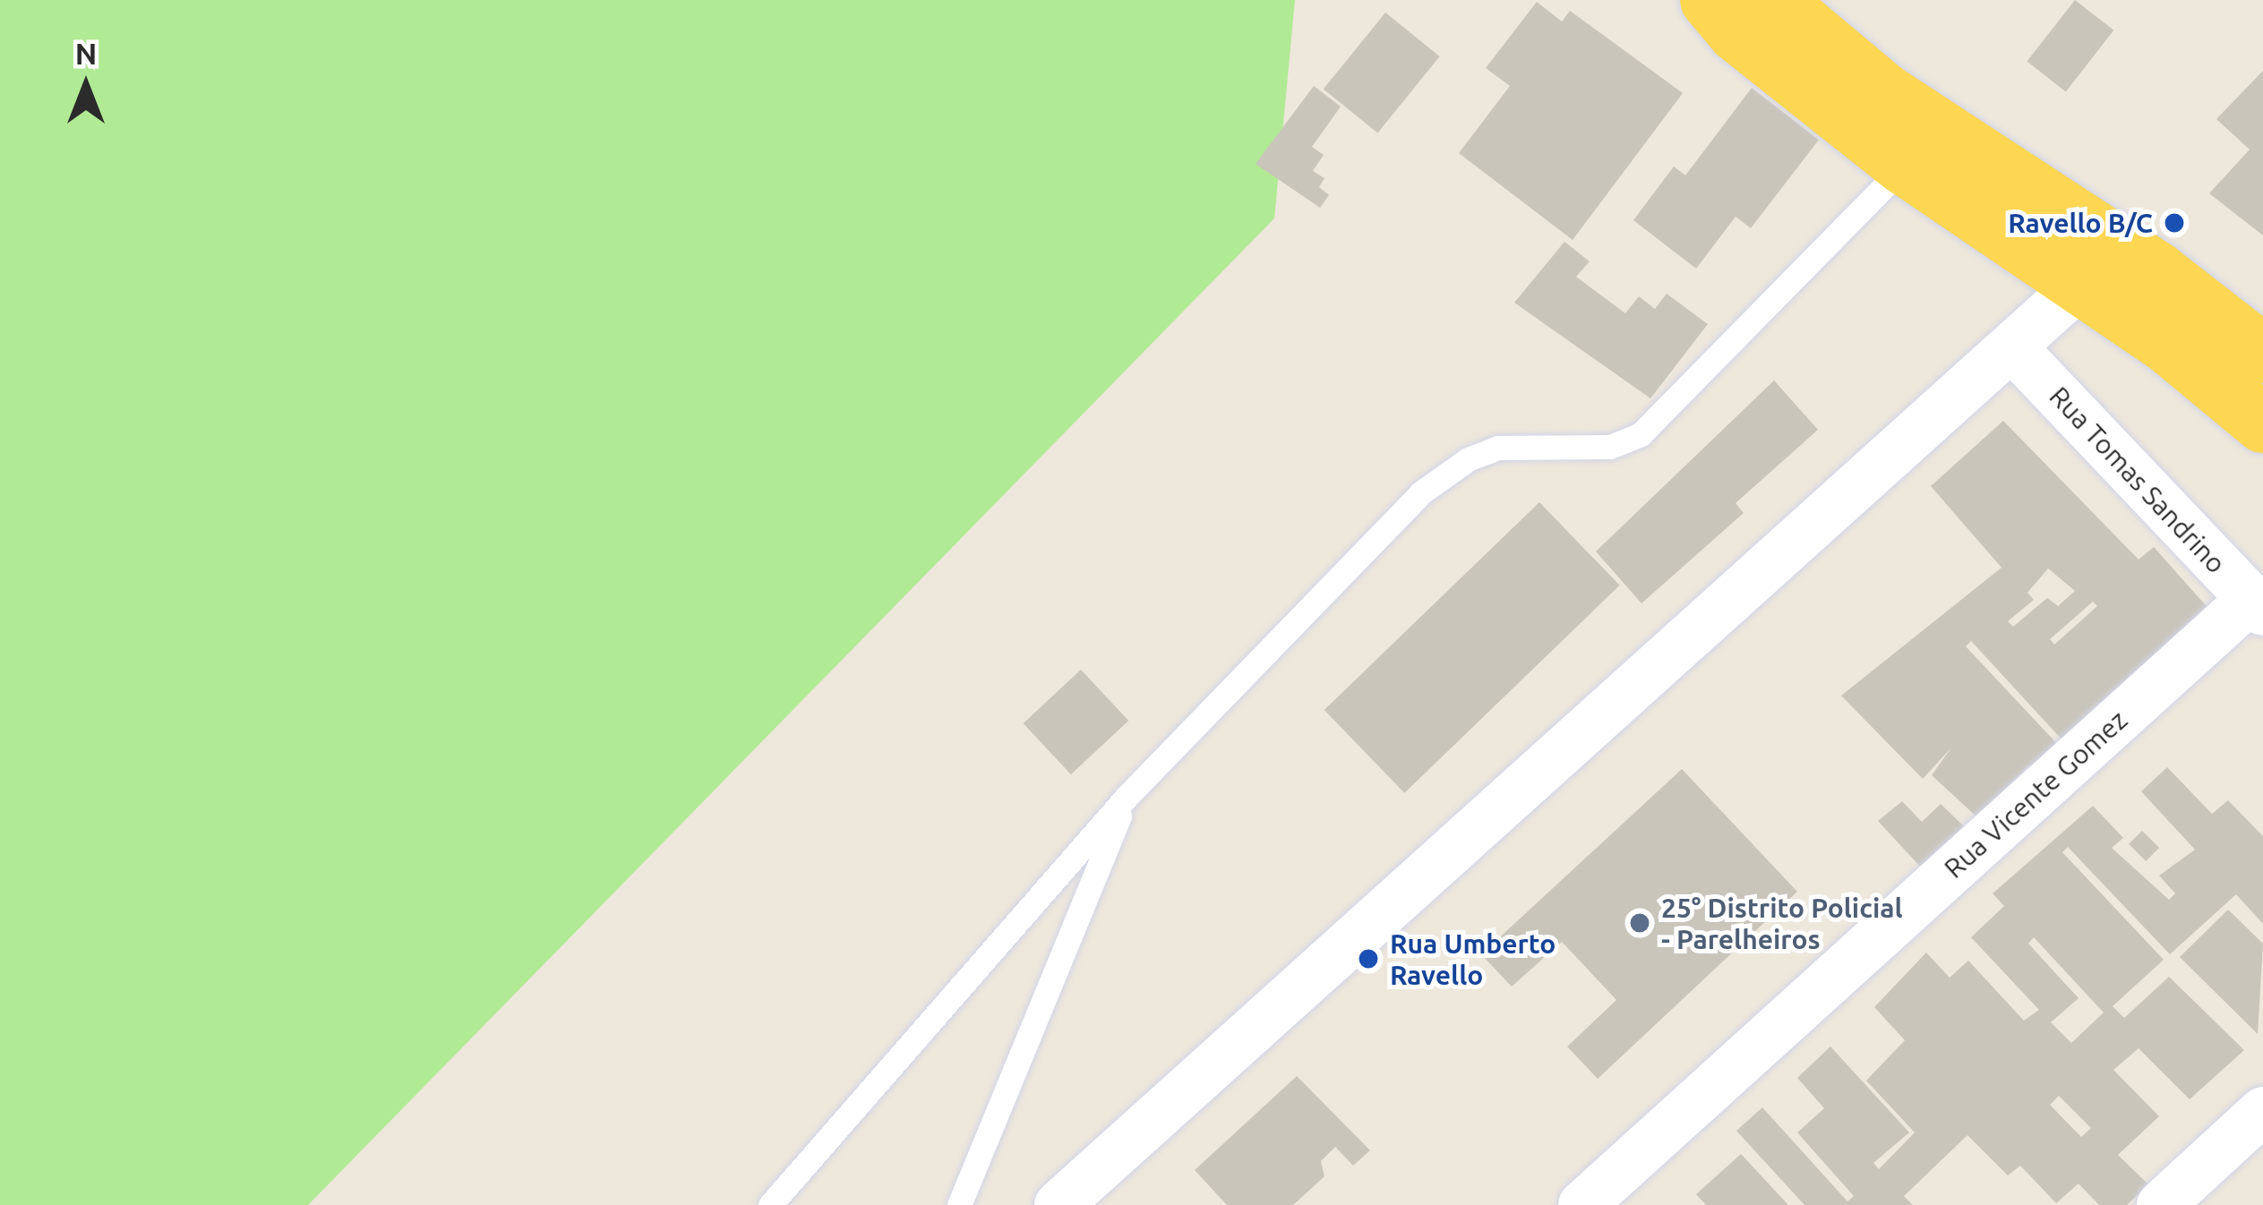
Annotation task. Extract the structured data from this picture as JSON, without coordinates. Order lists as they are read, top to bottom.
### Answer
{
  "streets": {
    "street": ["Rua Tomas Sandrino", "Rua Vicente Gomez"]
  },
  "crossings": [
    ["Rua Tomas Sandrino", "Rua Vicente Gomez"]
  ],
  "places": ["Ravello B/C", "25° Distrito Policial - Parelheiros", "Rua Umberto Ravello"],
  "north": "top"
}
